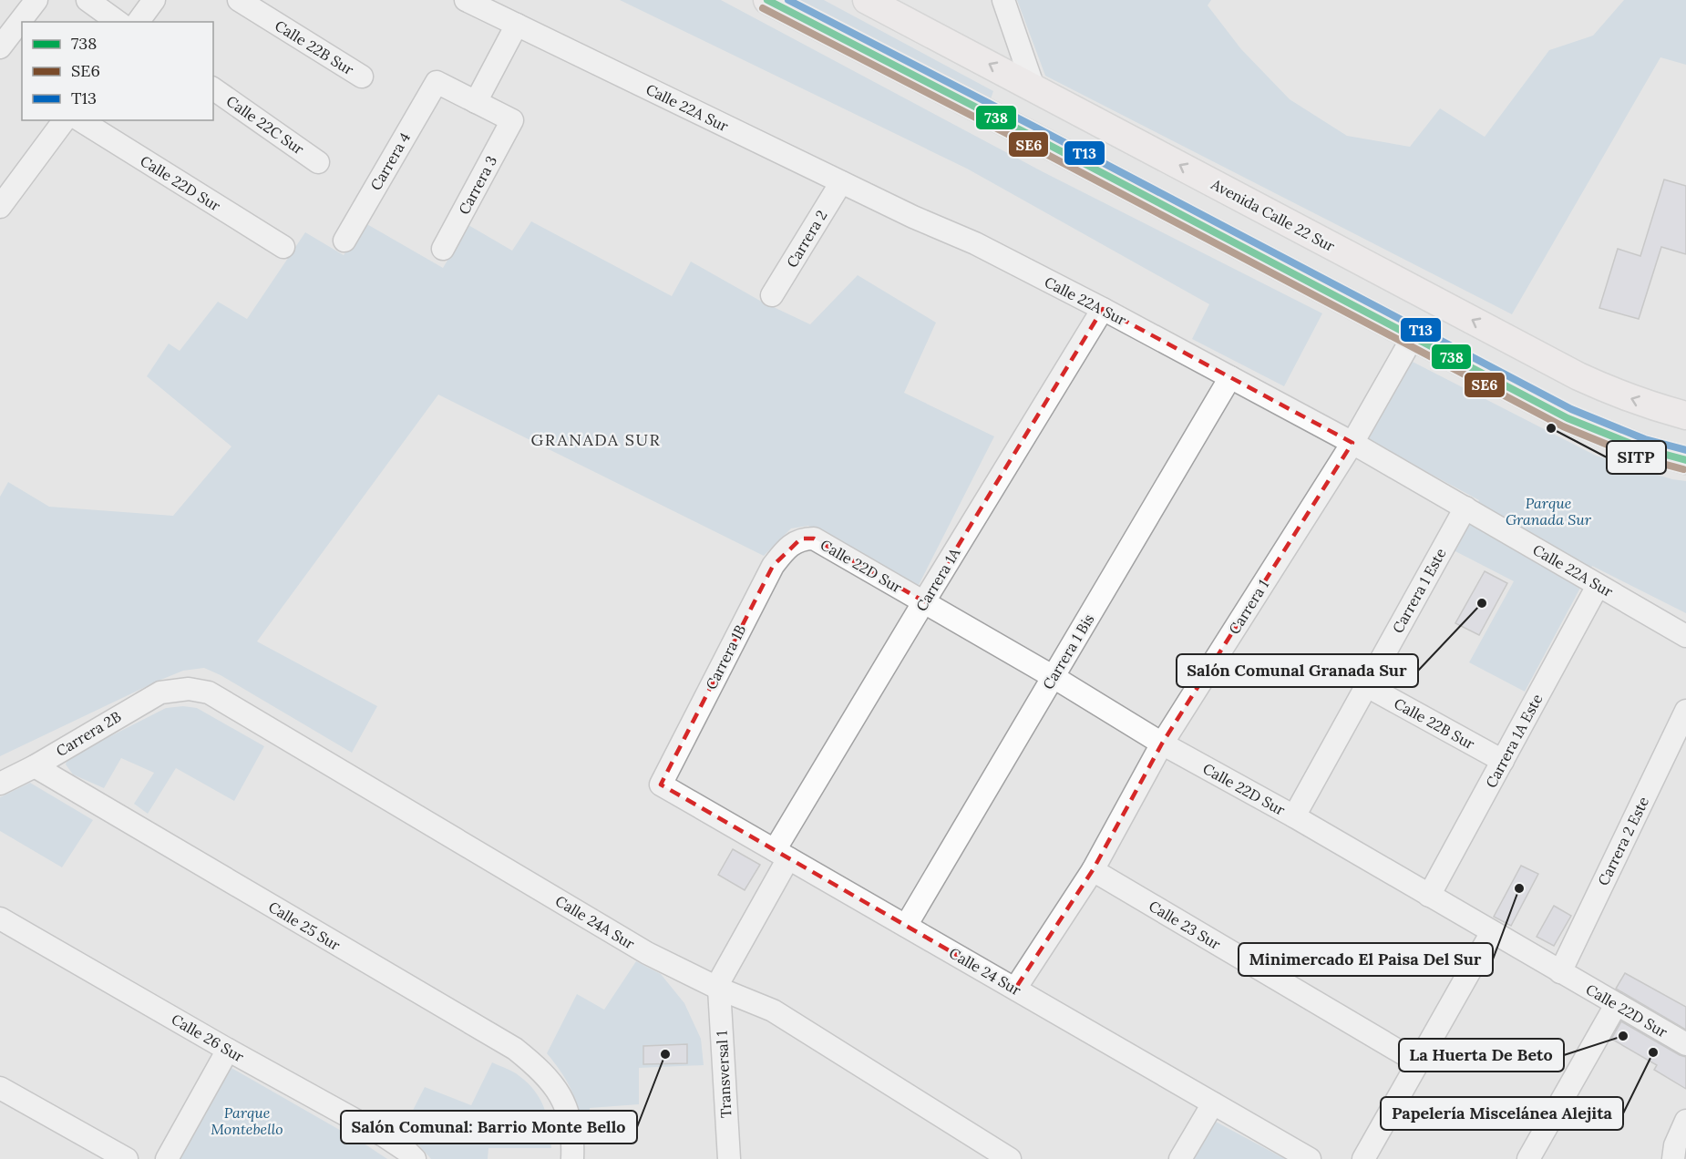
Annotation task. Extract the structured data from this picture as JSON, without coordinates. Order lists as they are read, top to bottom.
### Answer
{
  "streets": {
    "main road": ["Avenida Calle 22 Sur"],
    "street": [
      "Calle 22B Sur",
      "Calle 22A Sur",
      "Calle 22C Sur",
      "Carrera 4",
      "Calle 22D Sur",
      "Carrera 3",
      "Carrera 2",
      "Carrera 1A",
      "Carrera 1 Este",
      "Carrera 1",
      "Carrera 1 Bis",
      "Carrera 1B",
      "Carrera 2B",
      "Carrera 1A Este",
      "Carrera 2 Este",
      "Calle 24A Sur",
      "Calle 23 Sur",
      "Calle 25 Sur",
      "Calle 24 Sur",
      "Calle 26 Sur",
      "Transversal 1"
    ]
  },
  "crossings": [
    ["Calle 22B Sur", "Carrera 1 Este"],
    ["Calle 22B Sur", "Carrera 1A Este"],
    ["Calle 22A Sur", "Carrera 2"],
    ["Calle 22A Sur", "Carrera 1A"],
    ["Calle 22A Sur", "Carrera 1 Este"],
    ["Calle 22A Sur", "Carrera 1"],
    ["Calle 22A Sur", "Carrera 1 Bis"],
    ["Calle 22A Sur", "Carrera 1A Este"],
    ["Carrera 4", "Carrera 3"],
    ["Calle 22D Sur", "Carrera 1A"],
    ["Calle 22D Sur", "Carrera 1 Este"],
    ["Calle 22D Sur", "Carrera 1"],
    ["Calle 22D Sur", "Carrera 1 Bis"],
    ["Calle 22D Sur", "Carrera 1B"],
    ["Calle 22D Sur", "Carrera 1A Este"],
    ["Calle 22D Sur", "Carrera 2 Este"],
    ["Carrera 1A", "Calle 24A Sur"],
    ["Carrera 1A", "Calle 24 Sur"],
    ["Carrera 1A", "Transversal 1"],
    ["Carrera 1", "Calle 23 Sur"],
    ["Carrera 1", "Calle 24 Sur"],
    ["Carrera 1 Bis", "Calle 24 Sur"],
    ["Carrera 1B", "Calle 24 Sur"],
    ["Carrera 2B", "Calle 24A Sur"],
    ["Carrera 2B", "Calle 25 Sur"],
    ["Calle 24A Sur", "Transversal 1"]
  ],
  "districts": ["GRANADA SUR"],
  "parks": ["Parque Granada Sur", "Parque Montebello"],
  "places": [
    "SITP",
    "Salón Comunal Granada Sur",
    "Minimercado El Paisa Del Sur",
    "La Huerta De Beto",
    "Papelería Miscelánea Alejita",
    "Salón Comunal: Barrio Monte Bello"
  ],
  "lines": ["transit line 738", "transit line T13", "transit line SE6"],
  "legend": ["738", "SE6", "T13"]
}
